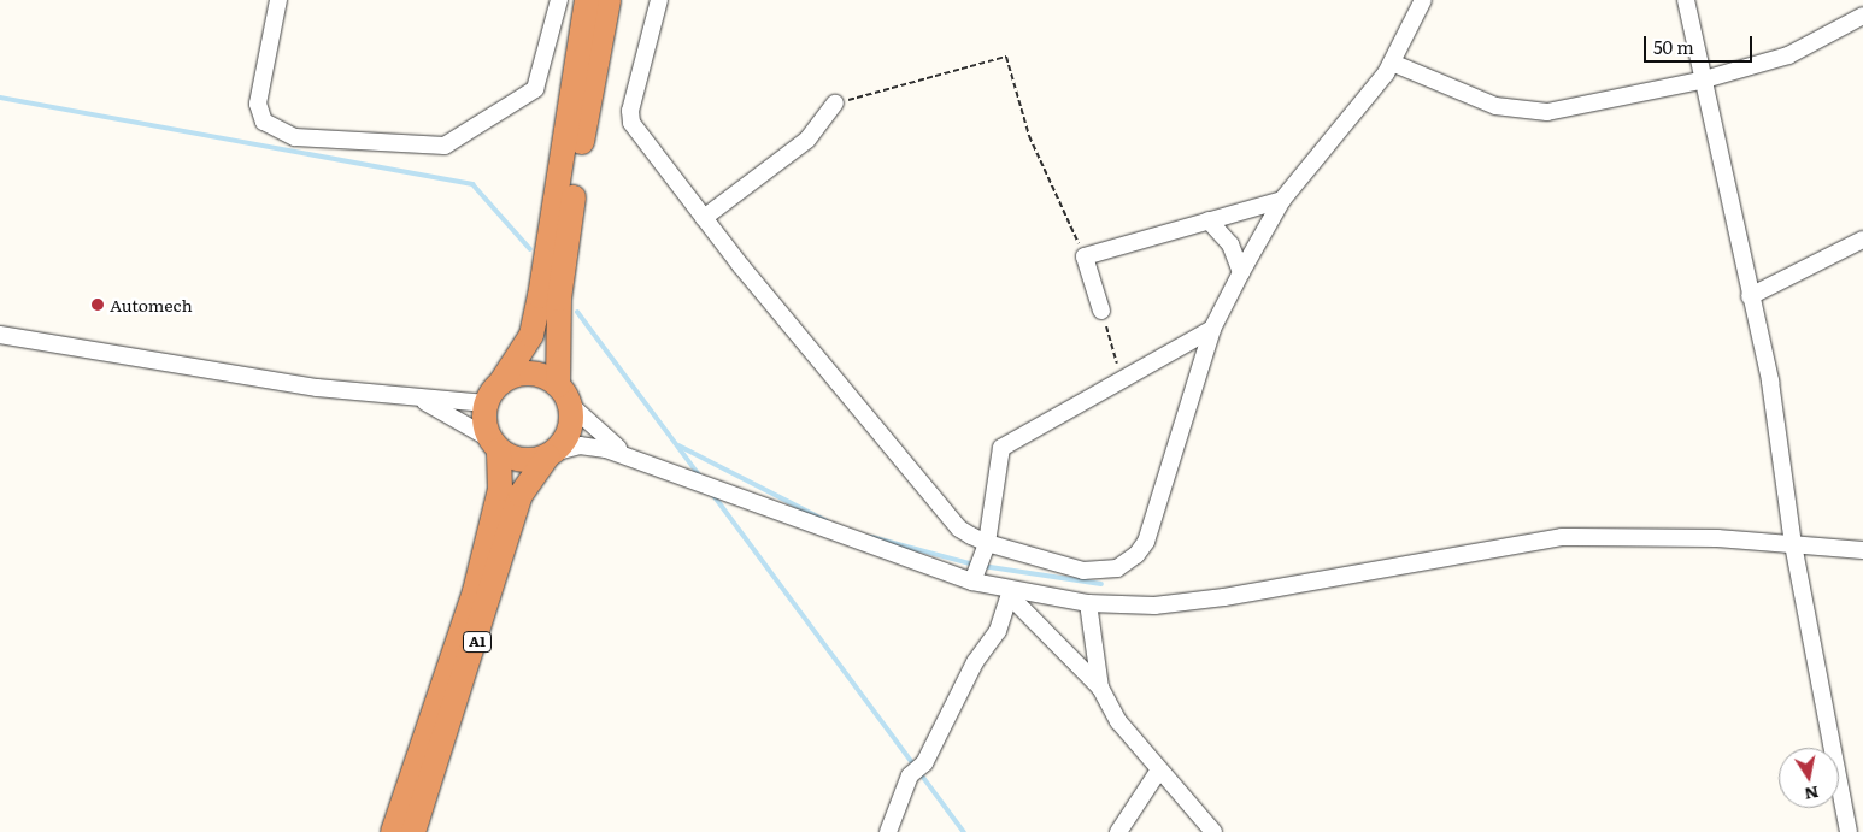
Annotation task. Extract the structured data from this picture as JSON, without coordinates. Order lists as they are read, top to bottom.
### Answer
{
  "streets": {
    "highway": ["A1"]
  },
  "places": ["Automech"],
  "scale_bar": "50 m",
  "north": "bottom"
}
